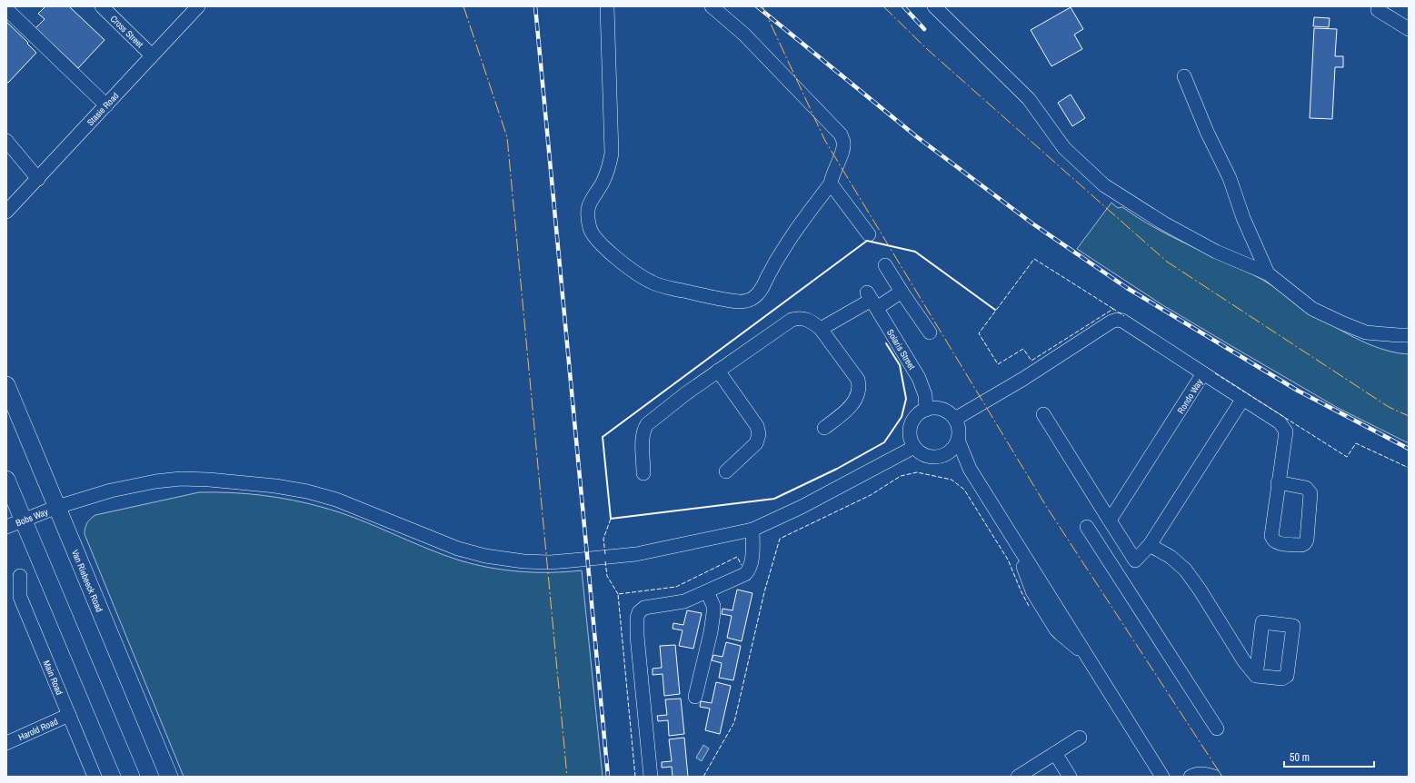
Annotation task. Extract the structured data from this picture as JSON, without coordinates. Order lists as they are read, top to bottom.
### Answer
{
  "streets": {
    "main road": ["Van Riebeeck Road"],
    "street": [
      "Cross Street",
      "Stasie Road",
      "Solaris Street",
      "Rondo Way",
      "Bobs Way",
      "Main Road",
      "Harold Road"
    ]
  },
  "crossings": [
    ["Cross Street", "Stasie Road"],
    ["Solaris Street", "Rondo Way"],
    ["Solaris Street", "Bobs Way"],
    ["Rondo Way", "Bobs Way"],
    ["Bobs Way", "Van Riebeeck Road"],
    ["Main Road", "Harold Road"]
  ],
  "scale_bar": "50 m"
}
